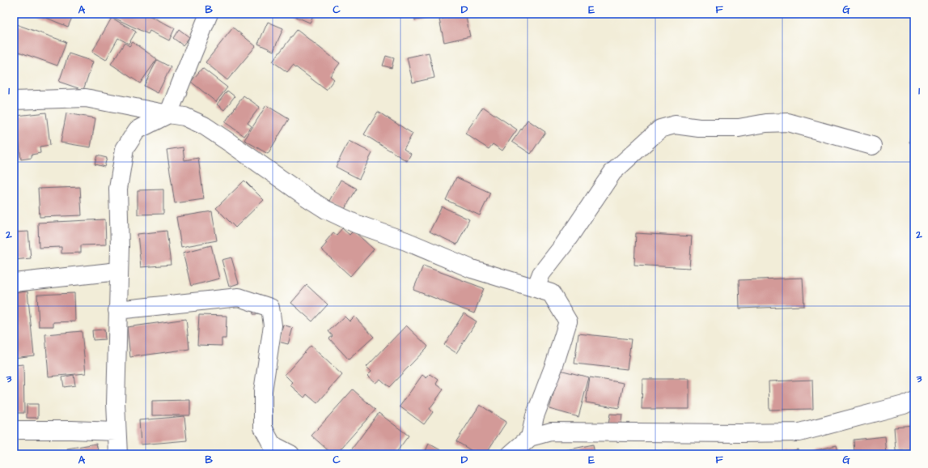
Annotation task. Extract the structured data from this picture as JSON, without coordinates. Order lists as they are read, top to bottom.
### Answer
{
  "grid": {
    "columns": [
      "A",
      "B",
      "C",
      "D",
      "E",
      "F",
      "G"
    ],
    "rows": ["1", "2", "3"]
  }
}
